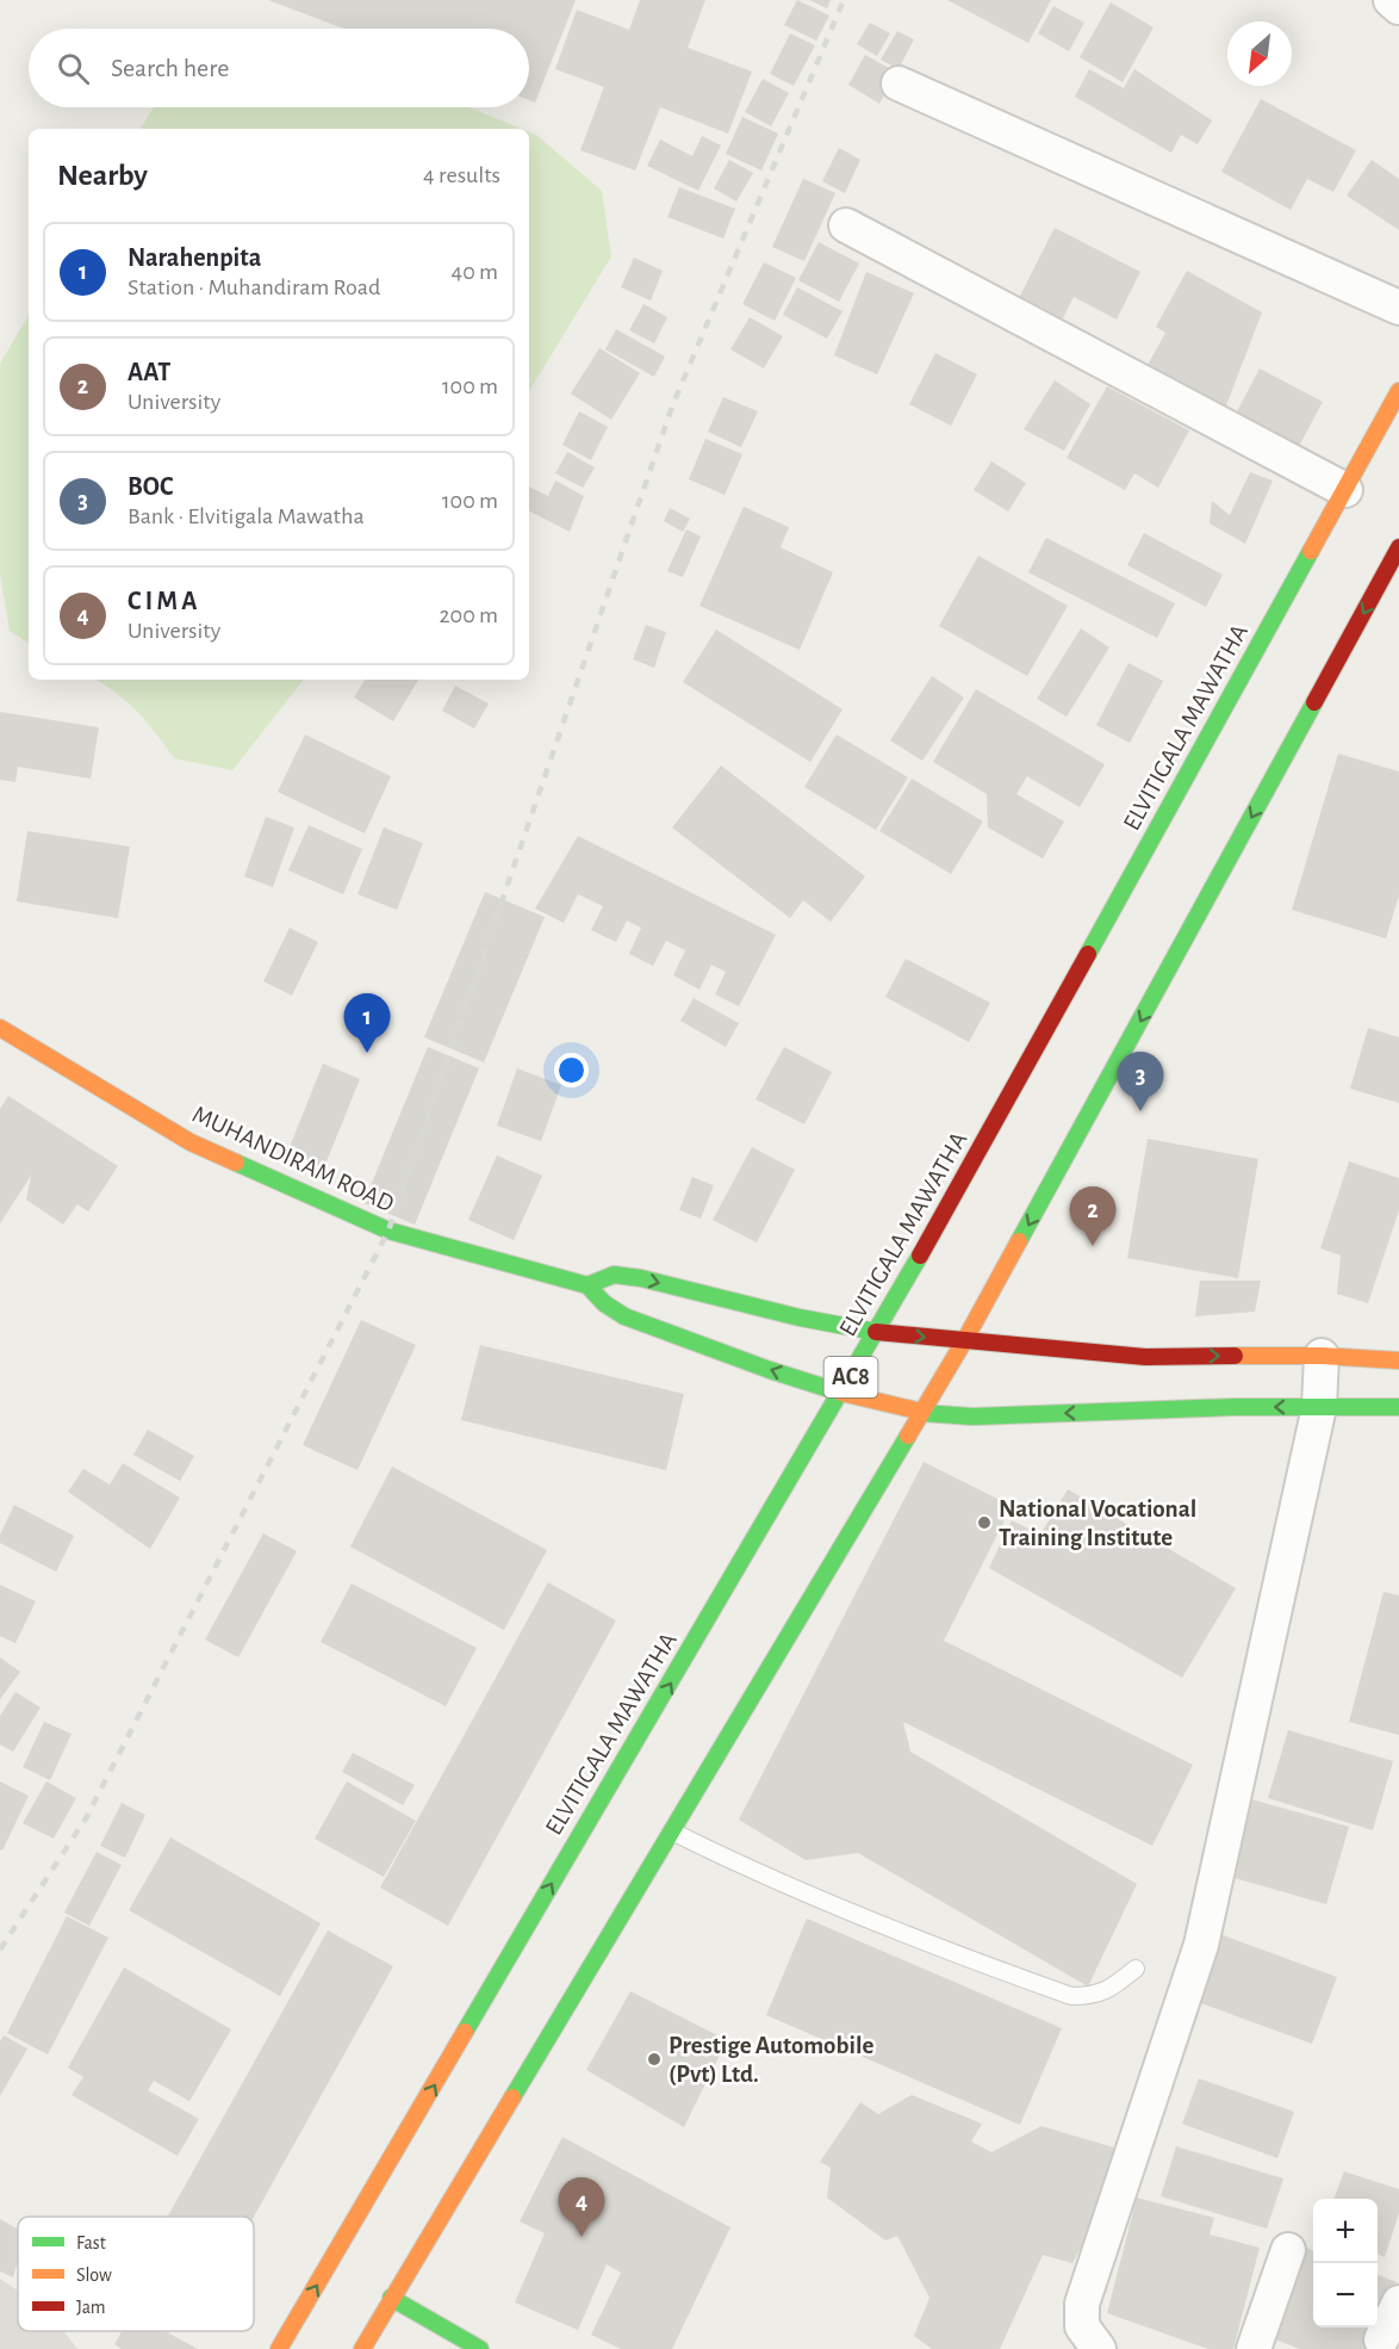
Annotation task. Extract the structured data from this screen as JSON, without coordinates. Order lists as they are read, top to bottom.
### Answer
{
  "streets": {
    "main road": ["ELVITIGALA MAWATHA", "MUHANDIRAM ROAD", "AC8"]
  },
  "crossings": [
    ["ELVITIGALA MAWATHA", "MUHANDIRAM ROAD"]
  ],
  "places": ["National Vocational Training Institute", "Prestige Automobile (Pvt) Ltd."],
  "legend": ["Fast", "Slow", "Jam"],
  "north": "bottom left",
  "page": {
    "search": "Search here",
    "heading": ["Nearby", "4 results"],
    "list": [
      {
        "mark": "1",
        "name": "Narahenpita",
        "note": "Station · Muhandiram Road",
        "value": "40 m"
      },
      {
        "mark": "2",
        "name": "AAT",
        "note": "University",
        "value": "100 m"
      },
      {
        "mark": "3",
        "name": "BOC",
        "note": "Bank · Elvitigala Mawatha",
        "value": "100 m"
      },
      {
        "mark": "4",
        "name": "C I M A",
        "note": "University",
        "value": "200 m"
      }
    ],
    "pins": [
      "1",
      "3",
      "2",
      "4"
    ],
    "map_buttons": ["+", "−"]
  }
}
